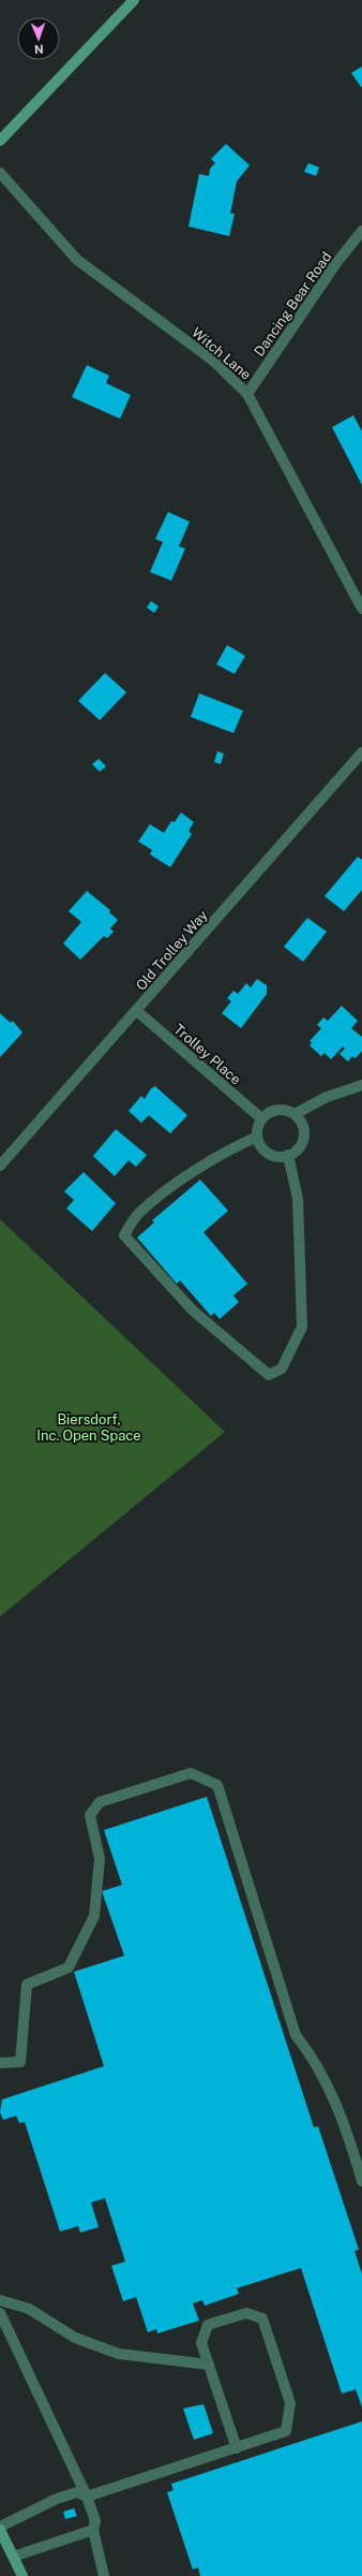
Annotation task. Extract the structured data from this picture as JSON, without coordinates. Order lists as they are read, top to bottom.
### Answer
{
  "streets": {
    "street": [
      "Dancing Bear Road",
      "Witch Lane",
      "Old Trolley Way",
      "Trolley Place"
    ]
  },
  "crossings": [
    ["Dancing Bear Road", "Witch Lane"],
    ["Old Trolley Way", "Trolley Place"]
  ],
  "parks": ["Biersdorf, Inc. Open Space"],
  "north": "bottom"
}
